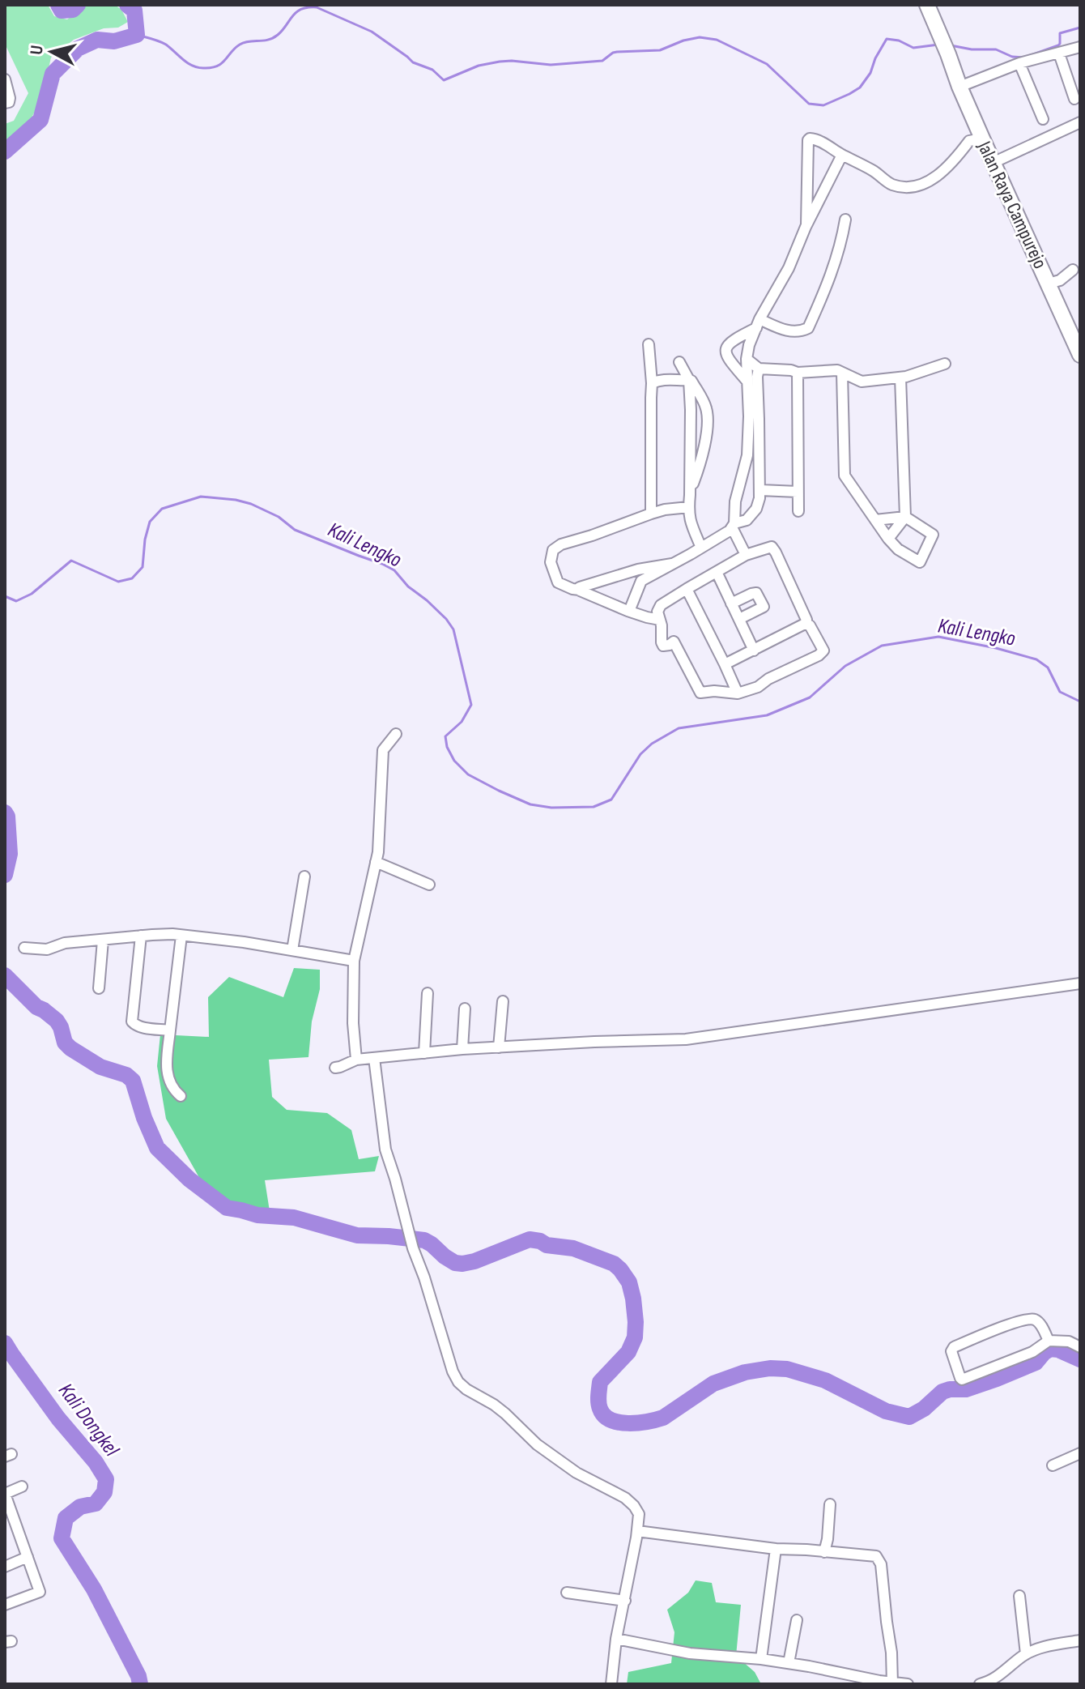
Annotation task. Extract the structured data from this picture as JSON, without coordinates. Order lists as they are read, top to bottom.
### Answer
{
  "streets": {
    "main road": ["Jalan Raya Campurejo"]
  },
  "water": ["Kali Lengko", "Kali Dongkel"],
  "north": "left"
}
